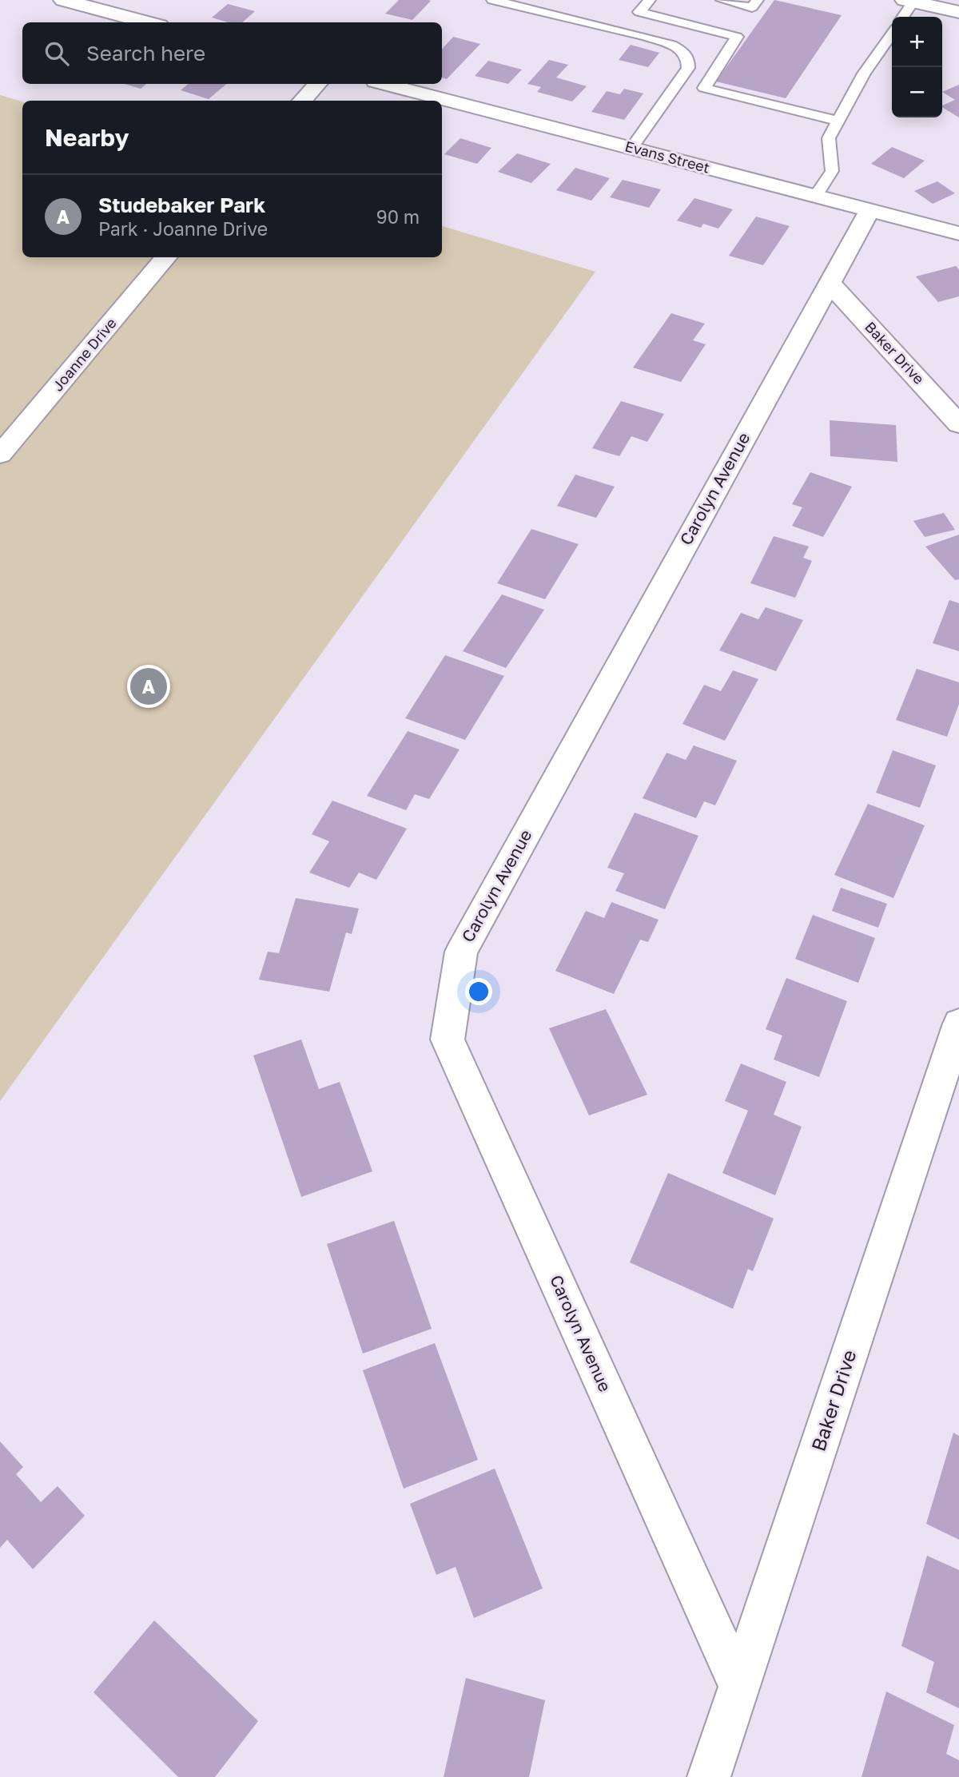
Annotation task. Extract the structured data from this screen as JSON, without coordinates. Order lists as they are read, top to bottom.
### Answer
{
  "streets": {
    "street": [
      "Evans Street",
      "Baker Drive",
      "Joanne Drive",
      "Carolyn Avenue"
    ]
  },
  "crossings": [
    ["Evans Street", "Carolyn Avenue"],
    ["Baker Drive", "Carolyn Avenue"]
  ],
  "page": {
    "map_buttons": ["+", "−"],
    "search": "Search here",
    "heading": "Nearby",
    "list": [
      {
        "mark": "A",
        "name": "Studebaker Park",
        "note": "Park · Joanne Drive",
        "value": "90 m"
      }
    ],
    "pins": "A"
  }
}
